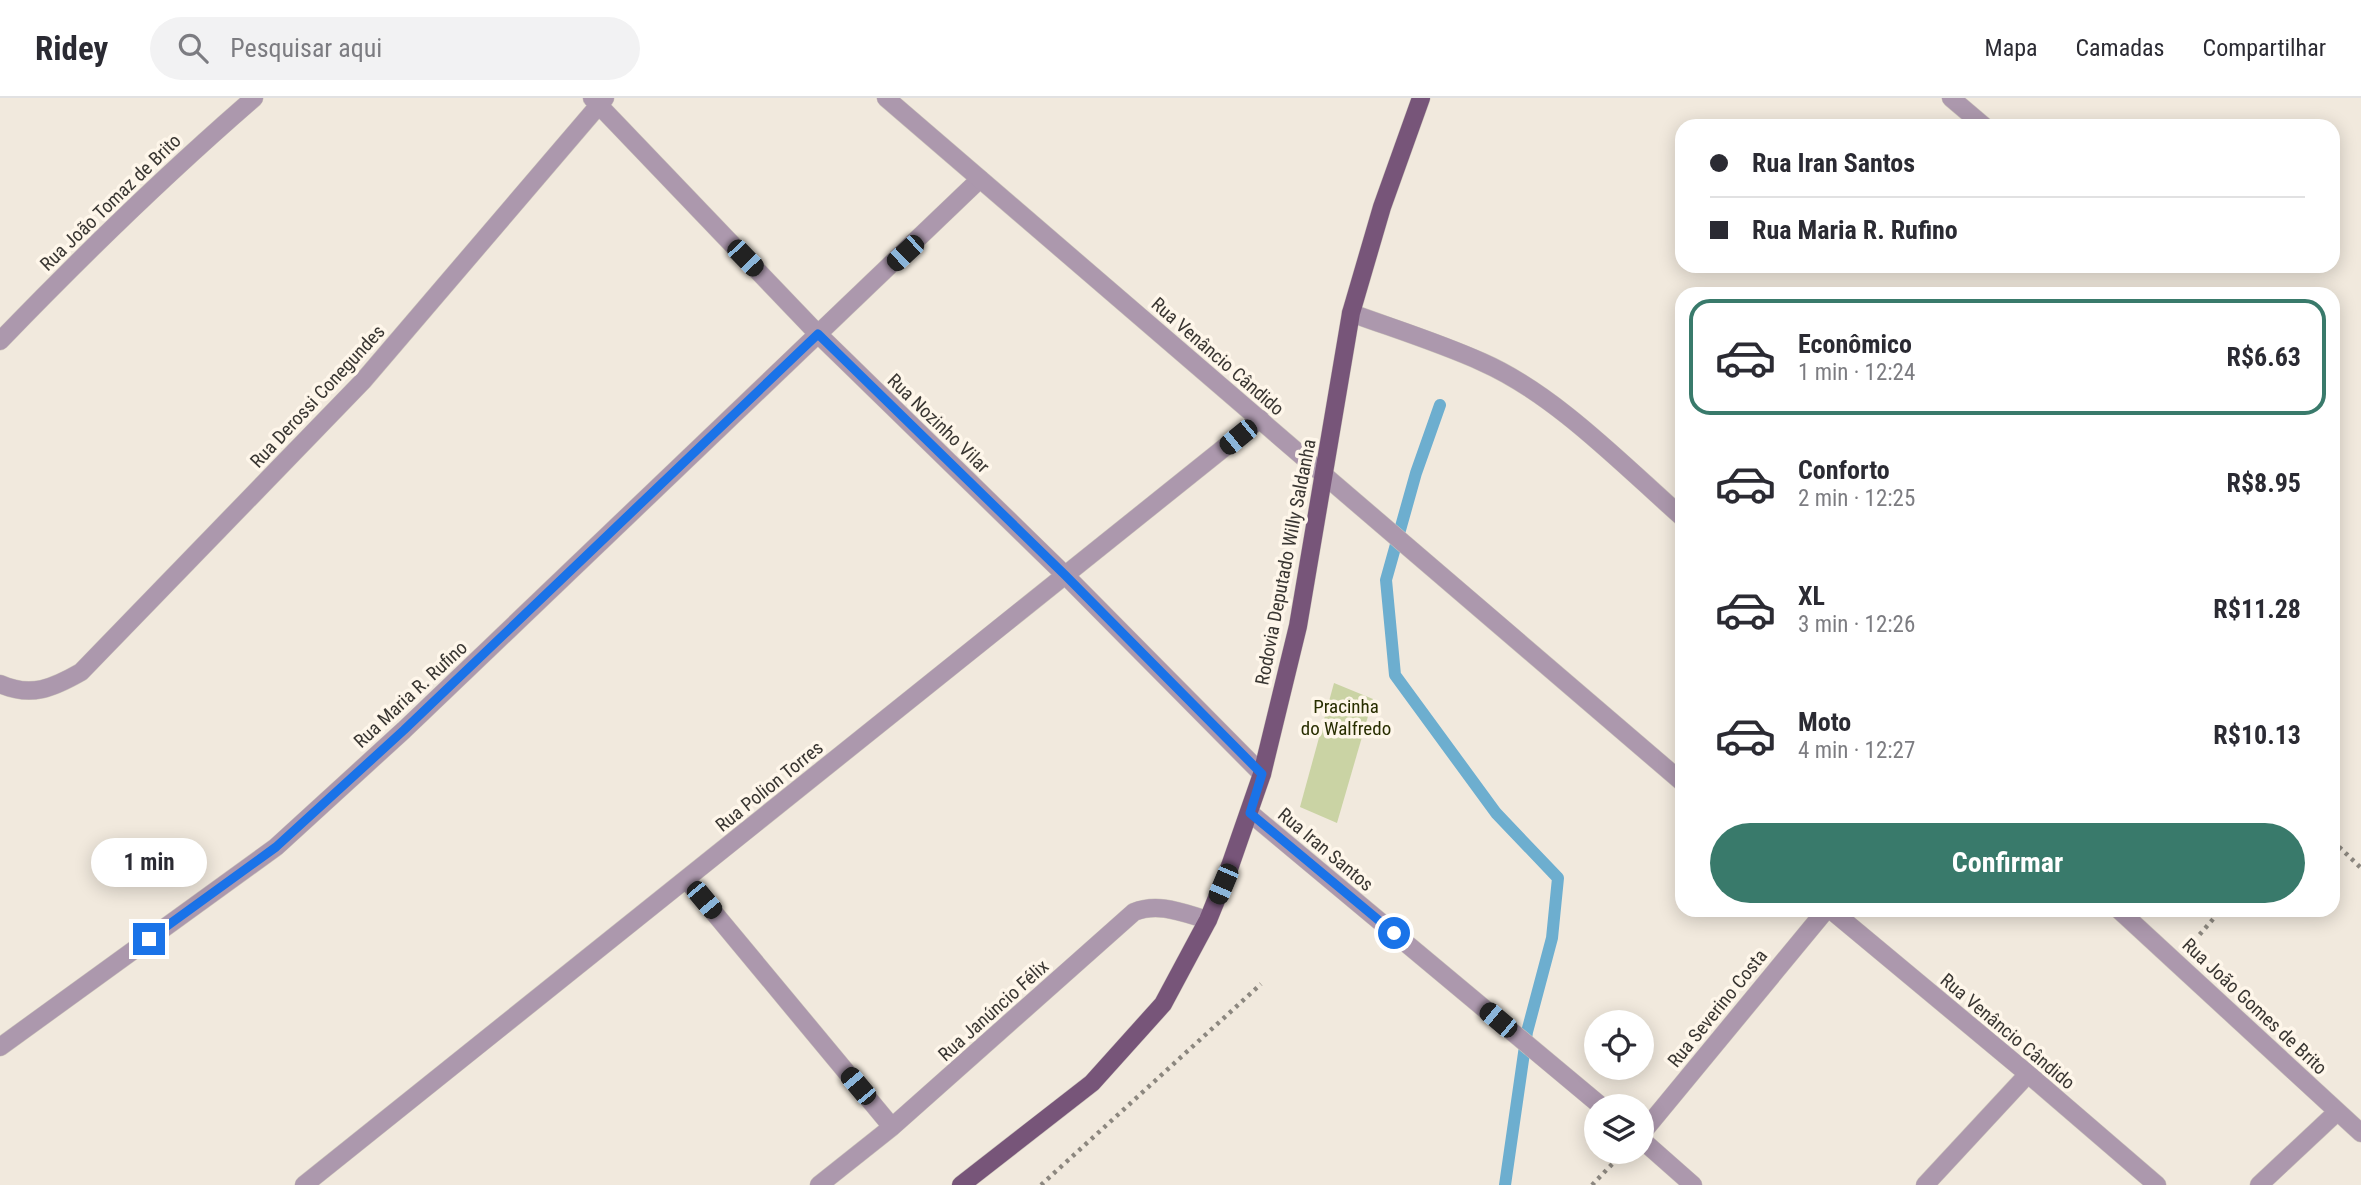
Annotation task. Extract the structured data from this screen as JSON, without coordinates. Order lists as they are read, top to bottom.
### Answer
{
  "streets": {
    "main road": ["Rodovia Deputado Willy Saldanha"],
    "street": [
      "Rua João Tomaz de Brito",
      "Rua Venâncio Cândido",
      "Rua Derossi Conegundes",
      "Rua Nozinho Vilar",
      "Rua Maria R. Rufino",
      "Rua Polion Torres",
      "Rua Iran Santos",
      "Rua João Gomes de Brito",
      "Rua Severino Costa",
      "Rua Janúncio Félix"
    ]
  },
  "crossings": [
    ["Rua Venâncio Cândido", "Rodovia Deputado Willy Saldanha"],
    ["Rua Venâncio Cândido", "Rua Maria R. Rufino"],
    ["Rua Venâncio Cândido", "Rua Polion Torres"],
    ["Rua Derossi Conegundes", "Rua Nozinho Vilar"],
    ["Rua Nozinho Vilar", "Rodovia Deputado Willy Saldanha"],
    ["Rua Nozinho Vilar", "Rua Maria R. Rufino"],
    ["Rua Nozinho Vilar", "Rua Polion Torres"],
    ["Rodovia Deputado Willy Saldanha", "Rua Iran Santos"],
    ["Rodovia Deputado Willy Saldanha", "Rua Janúncio Félix"]
  ],
  "parks": ["Pracinha do Walfredo"],
  "page": {
    "header": "Ridey",
    "search": "Pesquisar aqui",
    "nav": ["Mapa", "Camadas", "Compartilhar"],
    "banner": ["Rua Iran Santos", "Rua Maria R. Rufino"],
    "list": [
      {
        "name": "Econômico",
        "note": "1 min · 12:24",
        "value": "R$6.63"
      },
      {
        "name": "Conforto",
        "note": "2 min · 12:25",
        "value": "R$8.95"
      },
      {
        "name": "XL",
        "note": "3 min · 12:26",
        "value": "R$11.28"
      },
      {
        "name": "Moto",
        "note": "4 min · 12:27",
        "value": "R$10.13"
      }
    ],
    "buttons": "Confirmar",
    "bubble": "1 min"
  }
}
